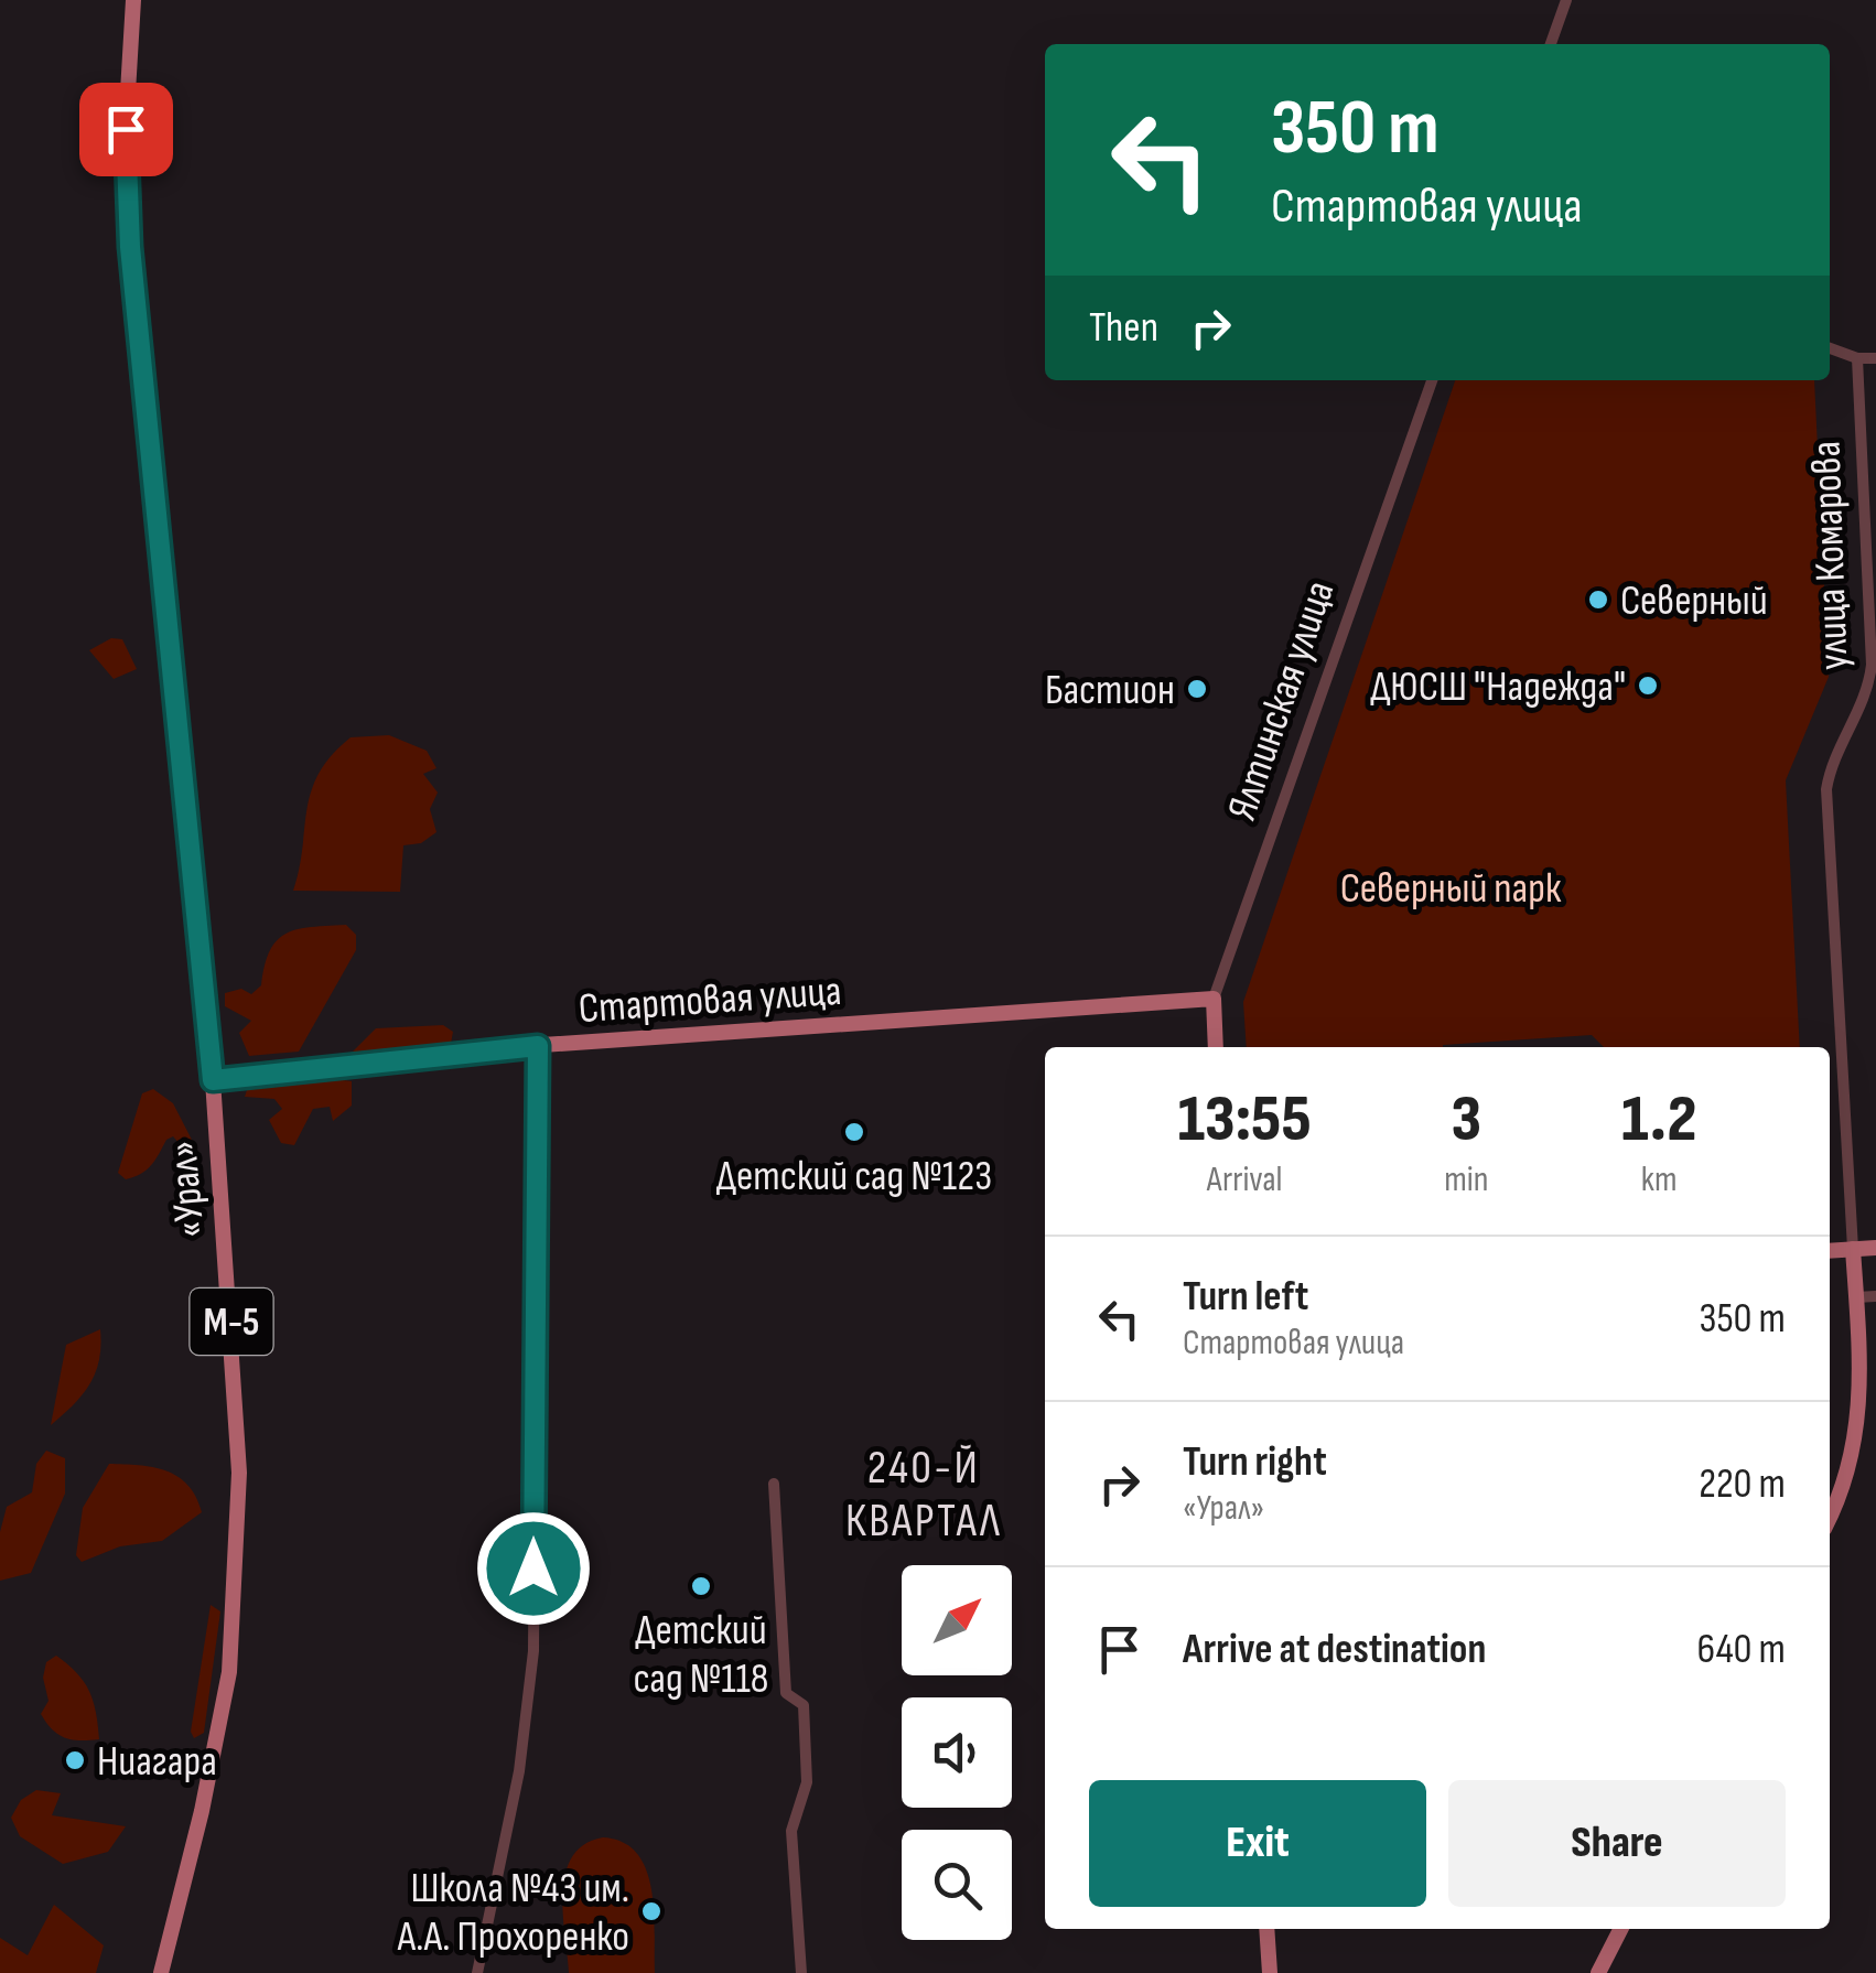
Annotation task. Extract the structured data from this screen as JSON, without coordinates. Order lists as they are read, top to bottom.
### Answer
{
  "streets": {
    "main road": [
      "улица Комарова",
      "Ялтинская улица",
      "Стартовая улица",
      "«Урал»",
      "М-5"
    ]
  },
  "crossings": [
    ["Ялтинская улица", "Стартовая улица"],
    ["Стартовая улица", "«Урал»"]
  ],
  "districts": ["240-Й КВАРТАЛ"],
  "parks": ["Северный парк"],
  "places": [
    "Северный",
    "ДЮСШ \"Надежда\"",
    "Бастион",
    "Детский сад №123",
    "Детский сад №118",
    "Ниагара",
    "Школа №43 им. А.А. Прохоренко"
  ],
  "north": "top right",
  "page": {
    "turn": ["350 m", "Стартовая улица"],
    "then": "Then",
    "eta": [
      "13:55",
      "Arrival",
      "3",
      "min",
      "1.2",
      "km"
    ],
    "list": [
      {
        "name": "Turn left",
        "note": "Стартовая улица",
        "value": "350 m"
      },
      {
        "name": "Turn right",
        "note": "«Урал»",
        "value": "220 m"
      },
      {
        "name": "Arrive at destination",
        "value": "640 m"
      }
    ],
    "buttons": ["Exit", "Share"]
  }
}
